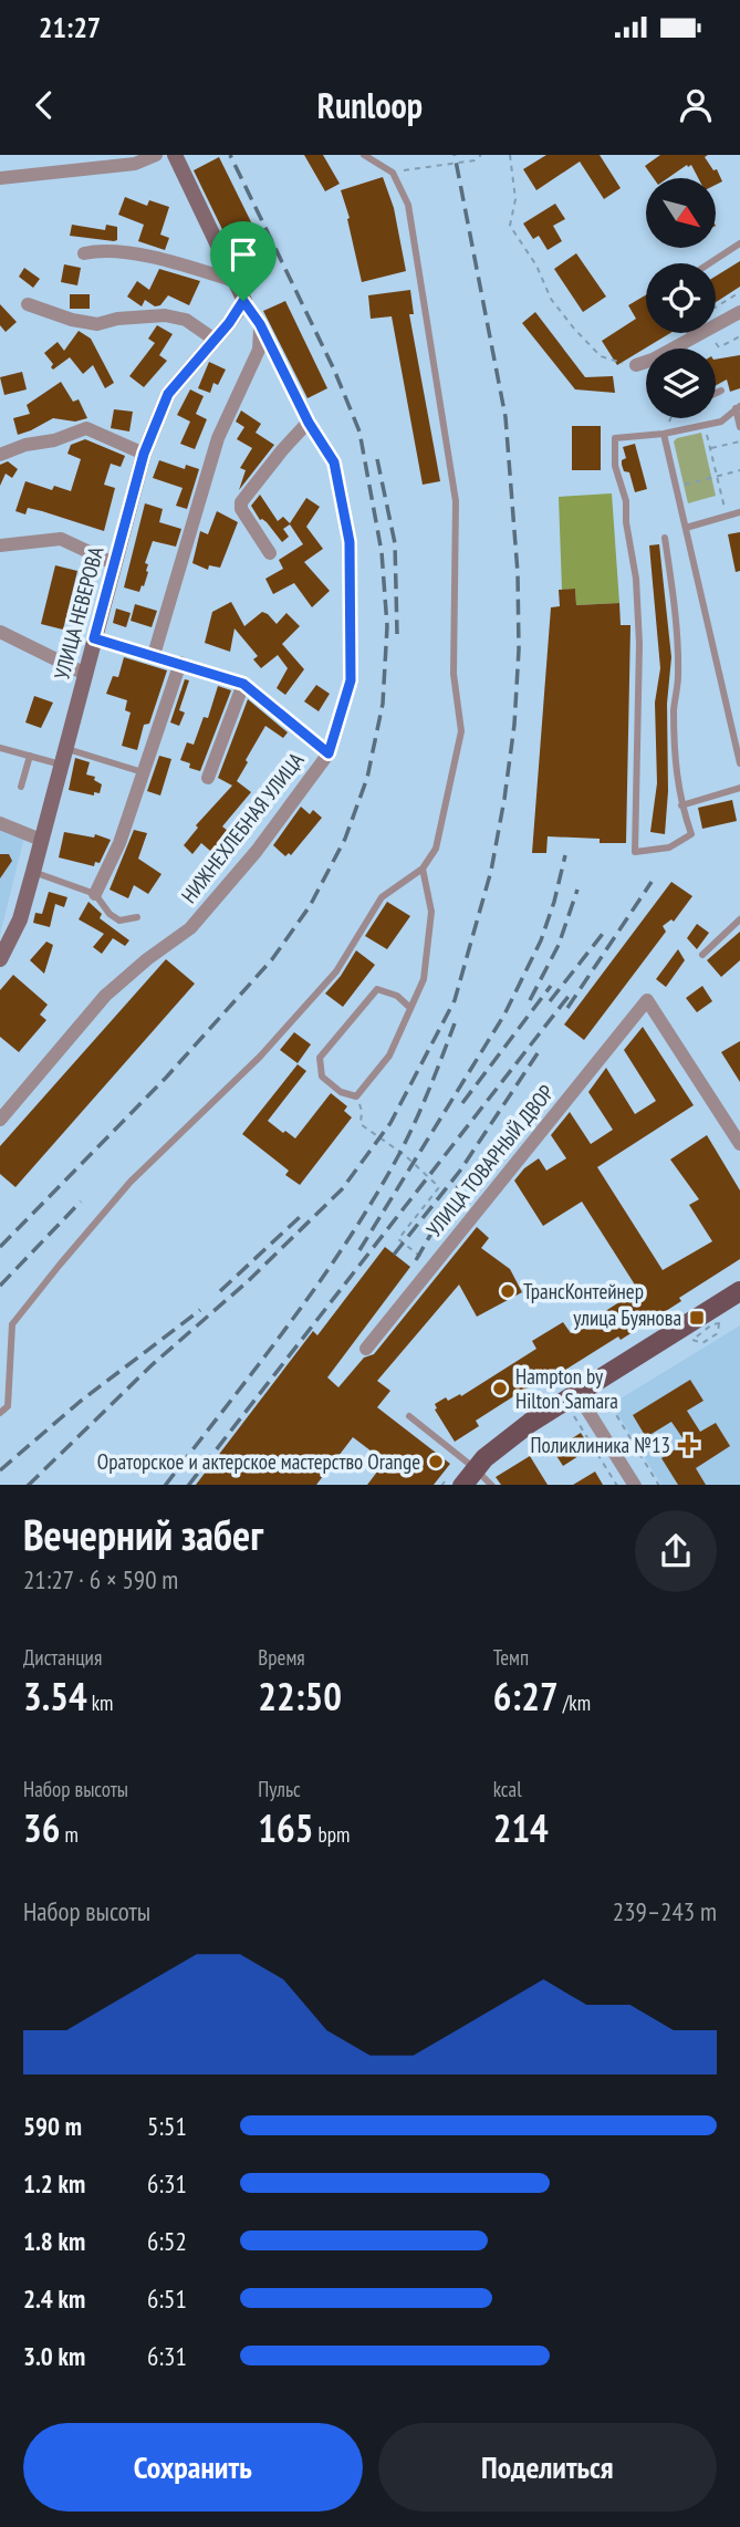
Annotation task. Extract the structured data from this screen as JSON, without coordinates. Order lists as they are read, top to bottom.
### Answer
{
  "streets": {
    "street": ["УЛИЦА НЕВЕРОВА", "НИЖНЕХЛЕБНАЯ УЛИЦА", "УЛИЦА ТОВАРНЫЙ ДВОР"]
  },
  "crossings": [
    ["УЛИЦА НЕВЕРОВА", "НИЖНЕХЛЕБНАЯ УЛИЦА"]
  ],
  "places": {
    "other": ["ТрансКонтейнер", "Hampton by Hilton Samara", "Ораторское и актерское мастерство Orange"],
    "transit": ["улица Буянова"],
    "health": ["Поликлиника №13"]
  },
  "north": "bottom right",
  "page": {
    "status": "21:27",
    "header": "Runloop",
    "heading": ["Вечерний забег", "21:27 · 6 × 590 m"],
    "stats": [
      ["Дистанция", "3.54 km"],
      ["Время", "22:50"],
      ["Темп", "6:27 /km"],
      ["Набор высоты", "36 m"],
      ["Пульс", "165 bpm"],
      ["kcal", "214"]
    ],
    "chart": ["Набор высоты", "239–243 m"],
    "list": [
      {
        "name": "590 m",
        "note": "5:51"
      },
      {
        "name": "1.2 km",
        "note": "6:31"
      },
      {
        "name": "1.8 km",
        "note": "6:52"
      },
      {
        "name": "2.4 km",
        "note": "6:51"
      },
      {
        "name": "3.0 km",
        "note": "6:31"
      }
    ],
    "buttons": ["Сохранить", "Поделиться"]
  }
}
